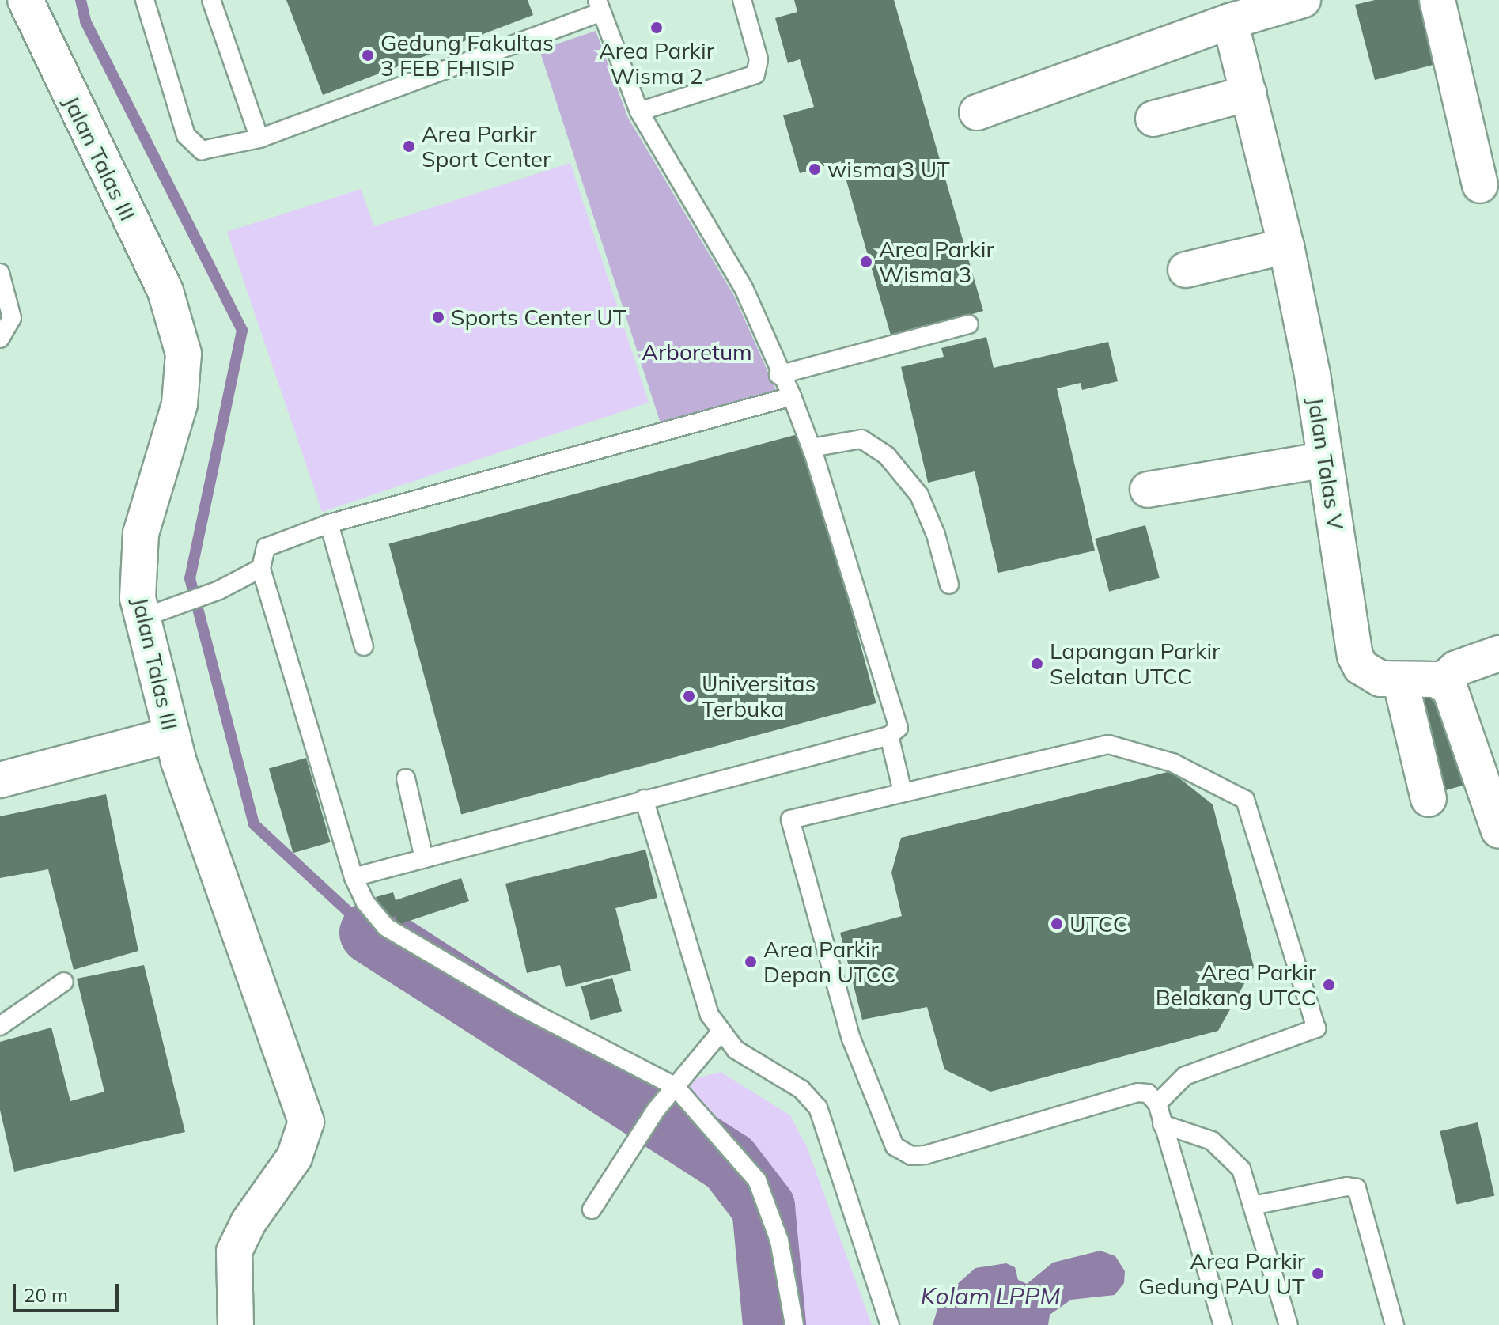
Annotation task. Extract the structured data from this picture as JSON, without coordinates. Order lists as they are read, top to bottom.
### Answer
{
  "streets": {
    "street": ["Jalan Talas III", "Jalan Talas V"]
  },
  "water": ["Kolam LPPM"],
  "parks": ["Arboretum"],
  "places": [
    "Area Parkir Wisma 2",
    "Gedung Fakultas 3 FEB FHISIP",
    "Area Parkir Sport Center",
    "wisma 3 UT",
    "Area Parkir Wisma 3",
    "Sports Center UT",
    "Lapangan Parkir Selatan UTCC",
    "Universitas Terbuka",
    "UTCC",
    "Area Parkir Depan UTCC",
    "Area Parkir Belakang UTCC",
    "Area Parkir Gedung PAU UT"
  ],
  "scale_bar": "20 m"
}
